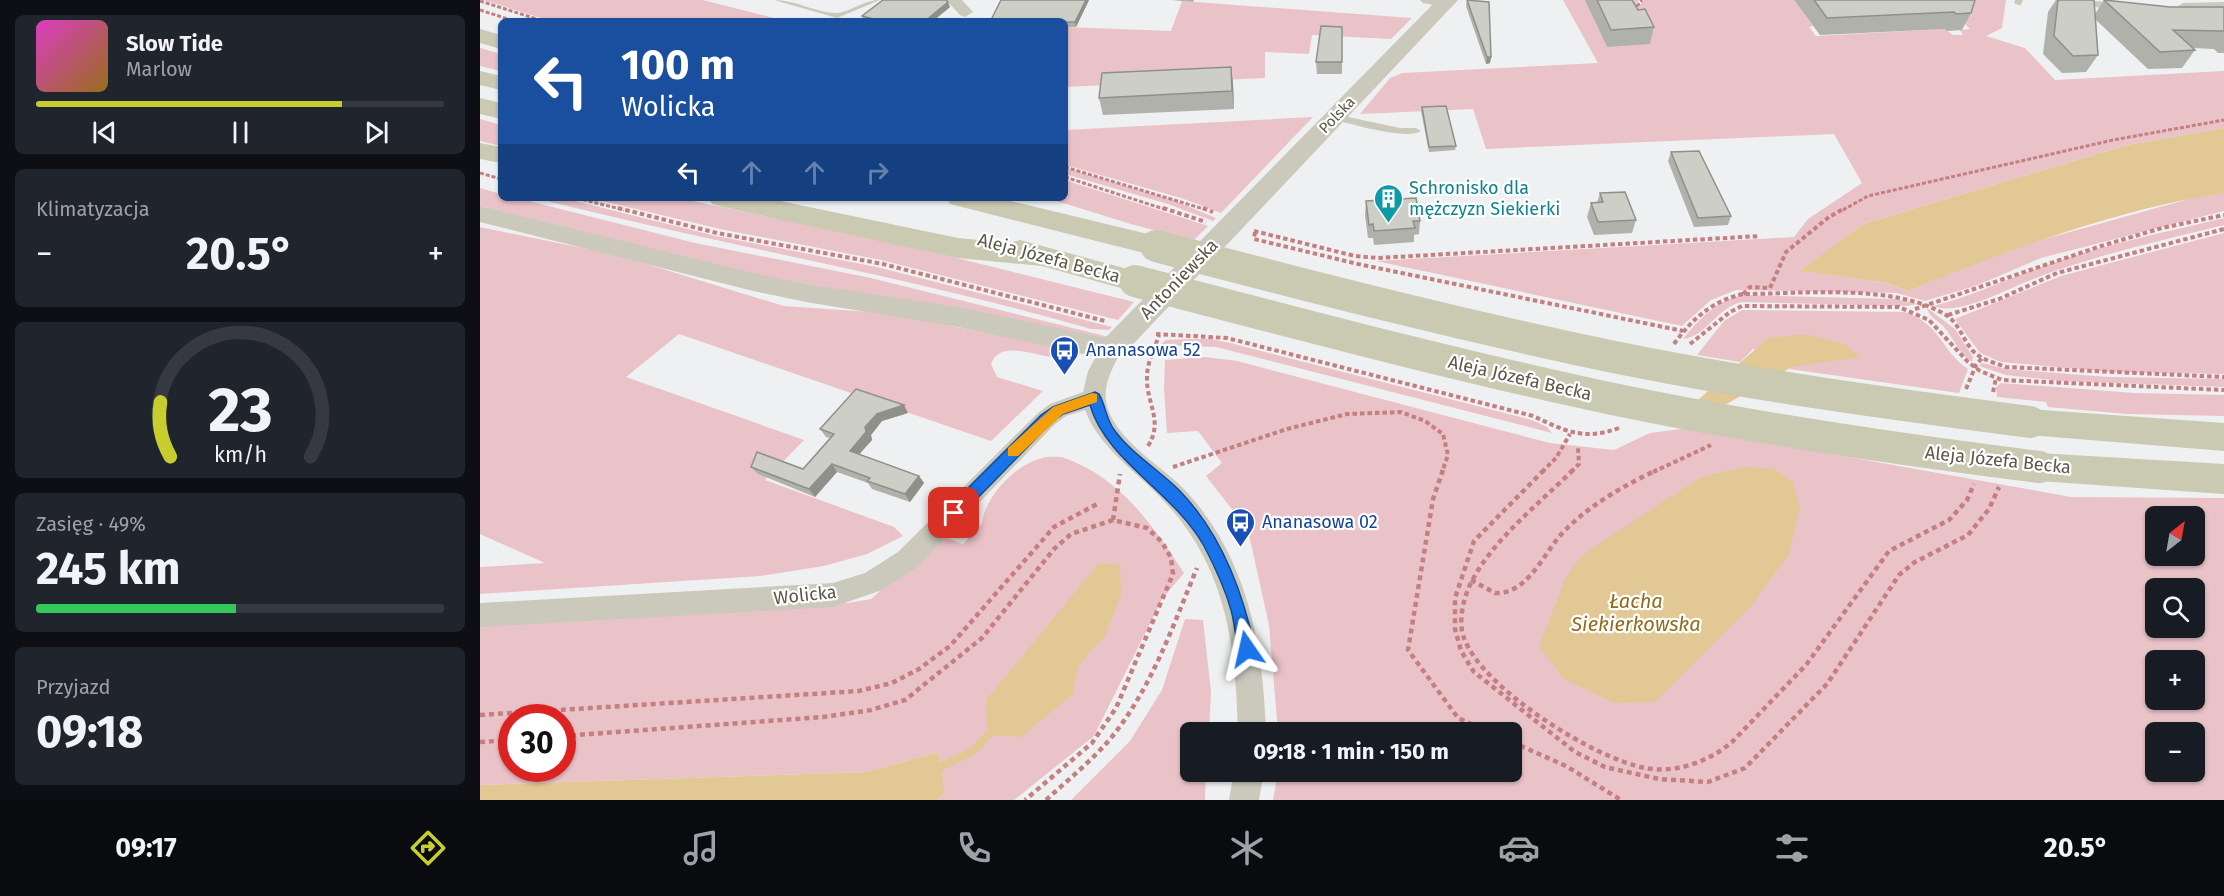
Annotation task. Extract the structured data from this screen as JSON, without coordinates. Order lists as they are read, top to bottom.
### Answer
{
  "streets": {
    "main road": ["Aleja Józefa Becka"],
    "street": ["Polska", "Antoniewska", "Wolicka"]
  },
  "crossings": [
    ["Polska", "Antoniewska"],
    ["Antoniewska", "Wolicka"]
  ],
  "water": ["Łacha Siekierkowska"],
  "places": {
    "building": ["Schronisko dla mężczyzn Siekierki"],
    "bus stop": ["Ananasowa 52", "Ananasowa 02"]
  },
  "north": "top right",
  "page": {
    "turn": ["100 m", "Wolicka"],
    "song": ["Slow Tide", "Marlow"],
    "tile": [
      "Klimatyzacja",
      ["Zasięg · 49%", "245 km"],
      ["Przyjazd", "09:18"]
    ],
    "heat": ["−", "20.5°", "+"],
    "map_buttons": ["+", "−"],
    "limit": "30",
    "trip": "09:18 · 1 min · 150 m",
    "tabs": ["09:17", "20.5°"],
    "gauge": ["23", "km/h"]
  }
}
